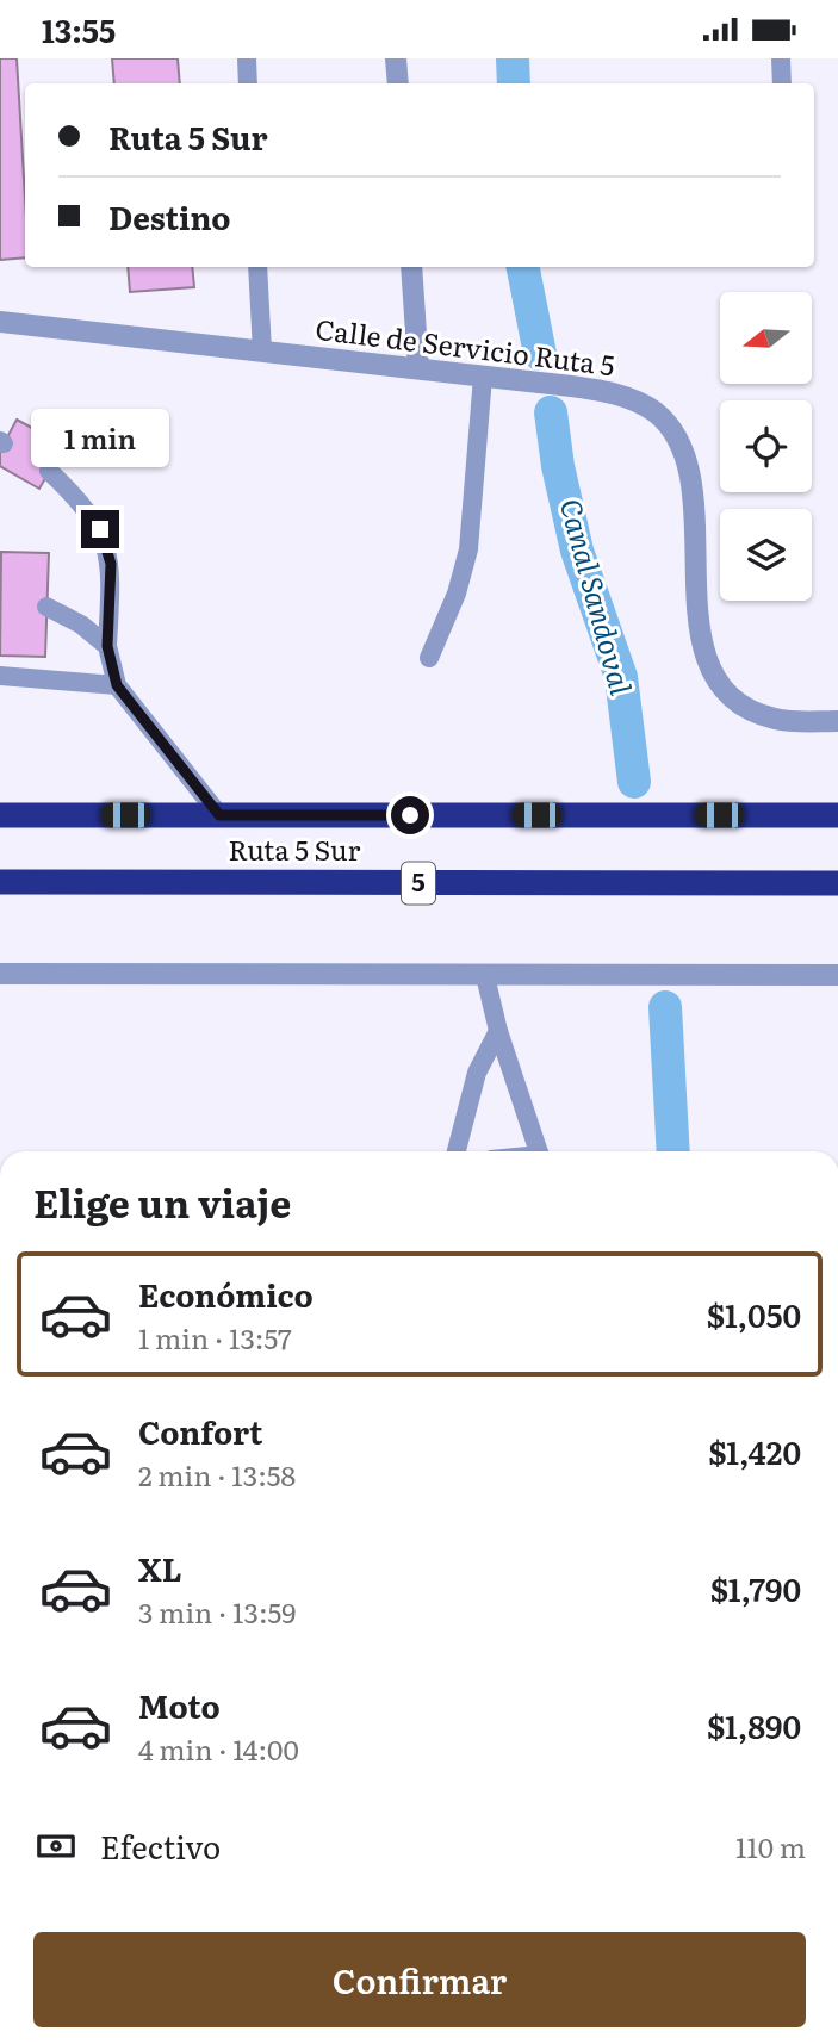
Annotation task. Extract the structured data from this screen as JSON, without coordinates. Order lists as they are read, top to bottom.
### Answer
{
  "streets": {
    "highway": ["Ruta 5 Sur", "5"],
    "street": ["Calle de Servicio Ruta 5"]
  },
  "water": ["Canal Sandoval"],
  "north": "left",
  "page": {
    "status": "13:55",
    "banner": ["Ruta 5 Sur", "Destino"],
    "bubble": "1 min",
    "heading": "Elige un viaje",
    "list": [
      {
        "name": "Económico",
        "note": "1 min · 13:57",
        "value": "$1,050"
      },
      {
        "name": "Confort",
        "note": "2 min · 13:58",
        "value": "$1,420"
      },
      {
        "name": "XL",
        "note": "3 min · 13:59",
        "value": "$1,790"
      },
      {
        "name": "Moto",
        "note": "4 min · 14:00",
        "value": "$1,890"
      }
    ],
    "pay": ["Efectivo", "110 m"],
    "buttons": "Confirmar"
  }
}
